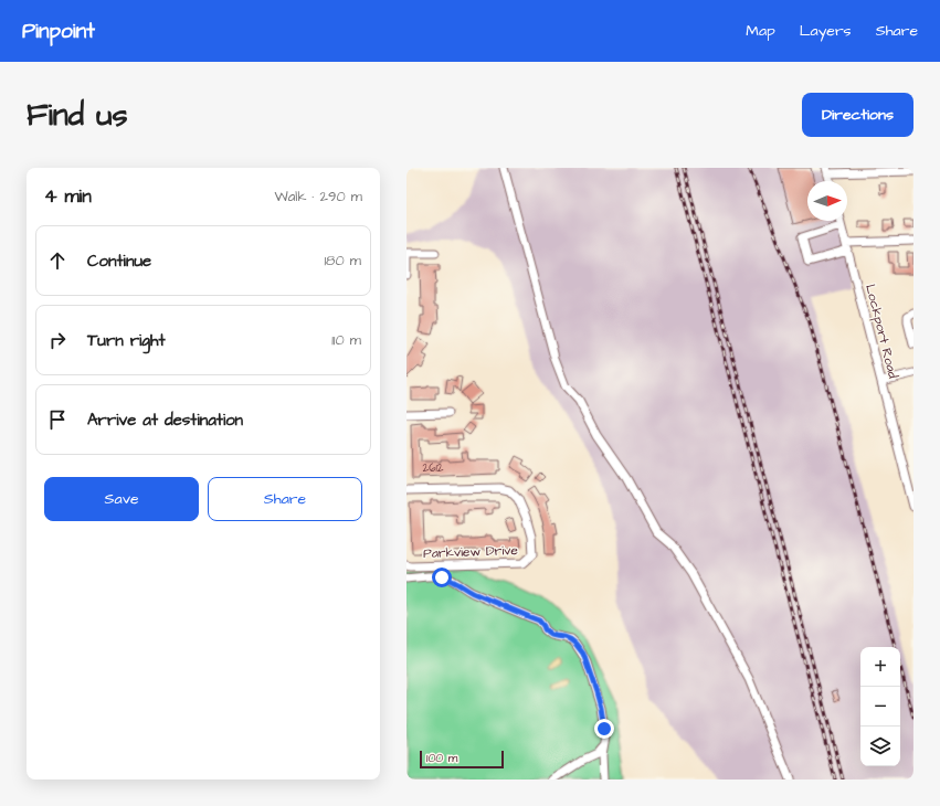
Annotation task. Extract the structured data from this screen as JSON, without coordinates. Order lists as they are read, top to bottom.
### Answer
{
  "streets": {
    "street": ["Lockport Road", "Parkview Drive"]
  },
  "house_numbers": ["2612"],
  "scale_bar": "100 m",
  "north": "right",
  "page": {
    "header": "Pinpoint",
    "nav": ["Map", "Layers", "Share"],
    "buttons": [
      "Directions",
      ["Save", "Share"]
    ],
    "title": "Find us",
    "heading": ["4 min", "Walk · 290 m"],
    "list": [
      ["Continue", "180 m"],
      ["Turn right", "110 m"],
      "Arrive at destination"
    ],
    "map_buttons": ["+", "−"],
    "scale": "100 m"
  }
}
